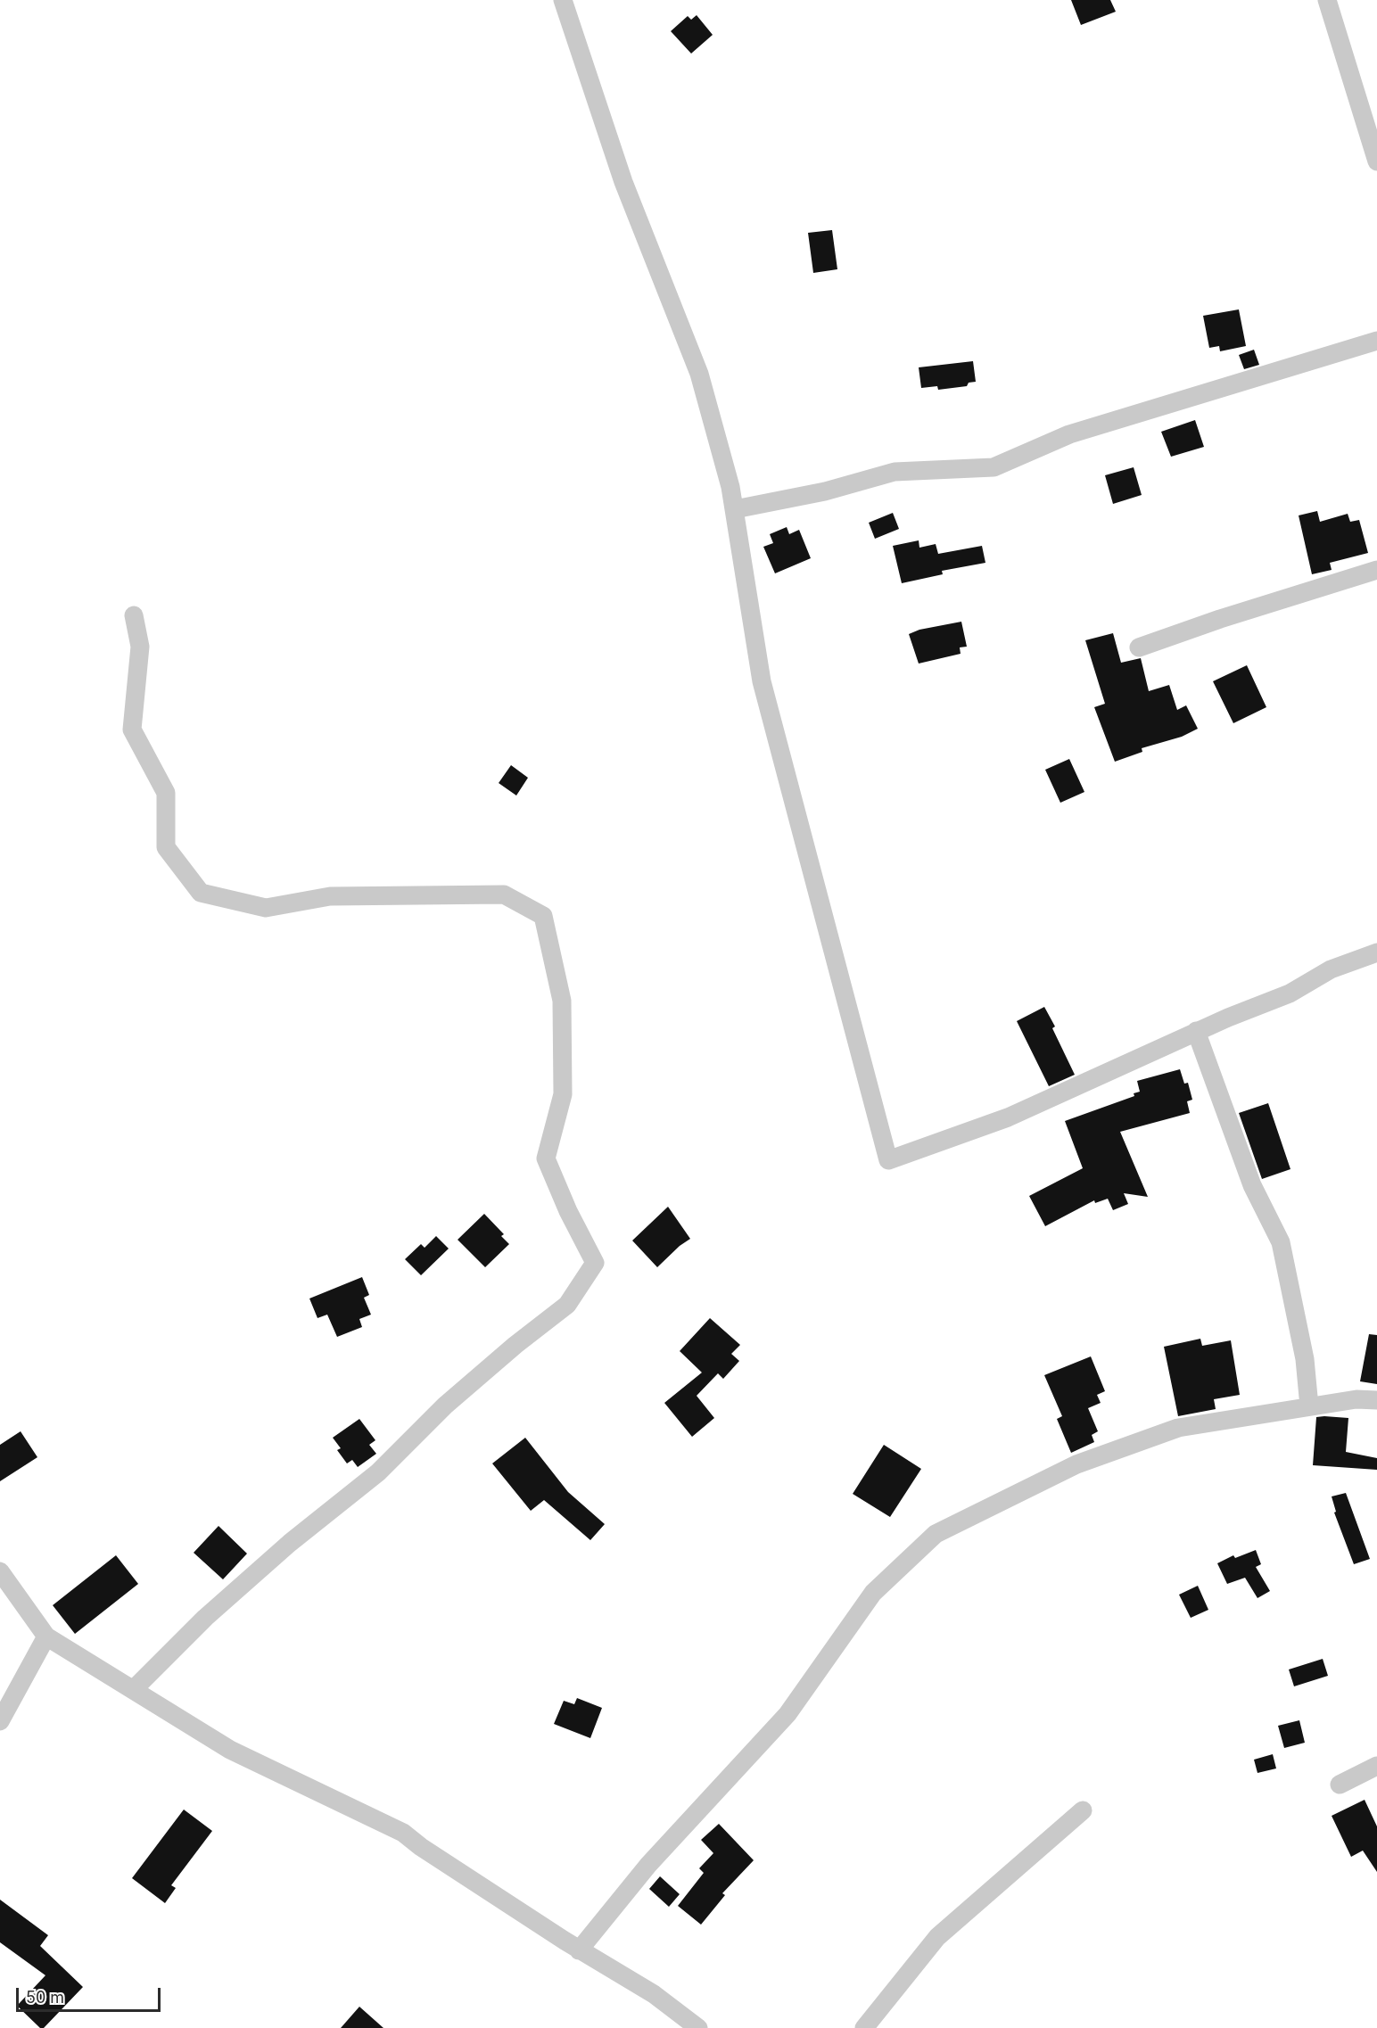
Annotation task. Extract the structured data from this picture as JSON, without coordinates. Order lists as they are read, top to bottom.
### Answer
{
  "scale_bar": "50 m"
}
